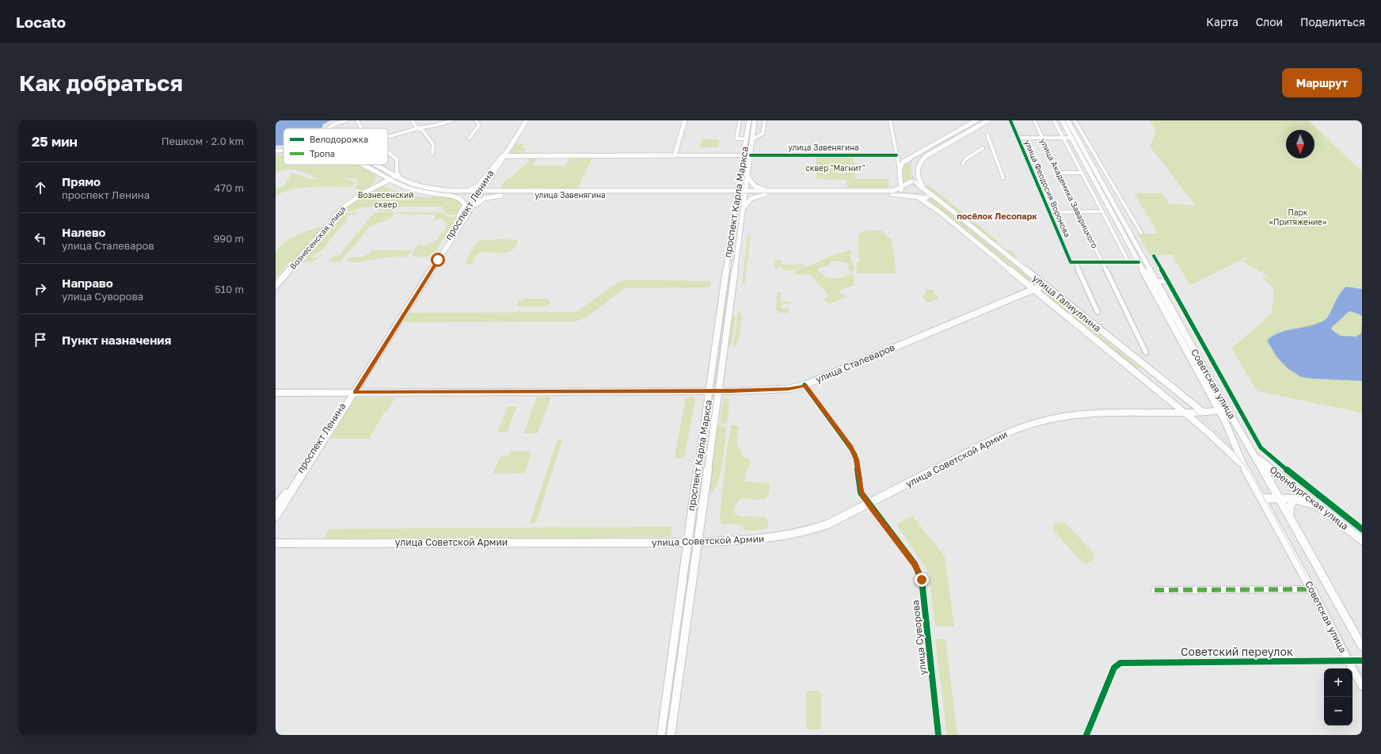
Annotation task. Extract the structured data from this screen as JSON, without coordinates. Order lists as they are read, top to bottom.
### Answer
{
  "streets": {
    "main road": [
      "улица Завенягина",
      "проспект Карла Маркса",
      "проспект Ленина",
      "Вознесенская улица",
      "улица Галиуллина",
      "улица Сталеваров",
      "Советская улица",
      "улица Советской Армии",
      "Оренбургская улица"
    ],
    "street": [
      "улица Феодосия Воронова",
      "улица Академика Заварицкого",
      "улица Суворова",
      "Советский переулок"
    ]
  },
  "crossings": [
    ["улица Завенягина", "проспект Карла Маркса"],
    ["улица Завенягина", "проспект Ленина"],
    ["улица Завенягина", "Вознесенская улица"],
    ["улица Завенягина", "улица Галиуллина"],
    ["проспект Карла Маркса", "улица Сталеваров"],
    ["проспект Карла Маркса", "улица Советской Армии"],
    ["проспект Ленина", "улица Сталеваров"],
    ["улица Галиуллина", "улица Сталеваров"],
    ["улица Галиуллина", "Советская улица"],
    ["улица Галиуллина", "улица Советской Армии"],
    ["улица Сталеваров", "улица Суворова"],
    ["Советская улица", "улица Советской Армии"],
    ["Советская улица", "Оренбургская улица"],
    ["Советская улица", "Советский переулок"],
    ["улица Советской Армии", "улица Суворова"]
  ],
  "districts": ["посёлок Лесопарк"],
  "parks": ["сквер \"Магнит\"", "Вознесенский cквер", "Парк «Притяжение»"],
  "legend": ["Велодорожка", "Тропа"],
  "north": "bottom",
  "page": {
    "header": "Locato",
    "nav": ["Карта", "Слои", "Поделиться"],
    "buttons": "Маршрут",
    "title": "Как добраться",
    "heading": ["25 мин", "Пешком · 2.0 km"],
    "list": [
      ["Прямо", "проспект Ленина", "470 m"],
      ["Налево", "улица Сталеваров", "990 m"],
      ["Направо", "улица Суворова", "510 m"],
      "Пункт назначения"
    ],
    "map_buttons": ["+", "−"]
  }
}
